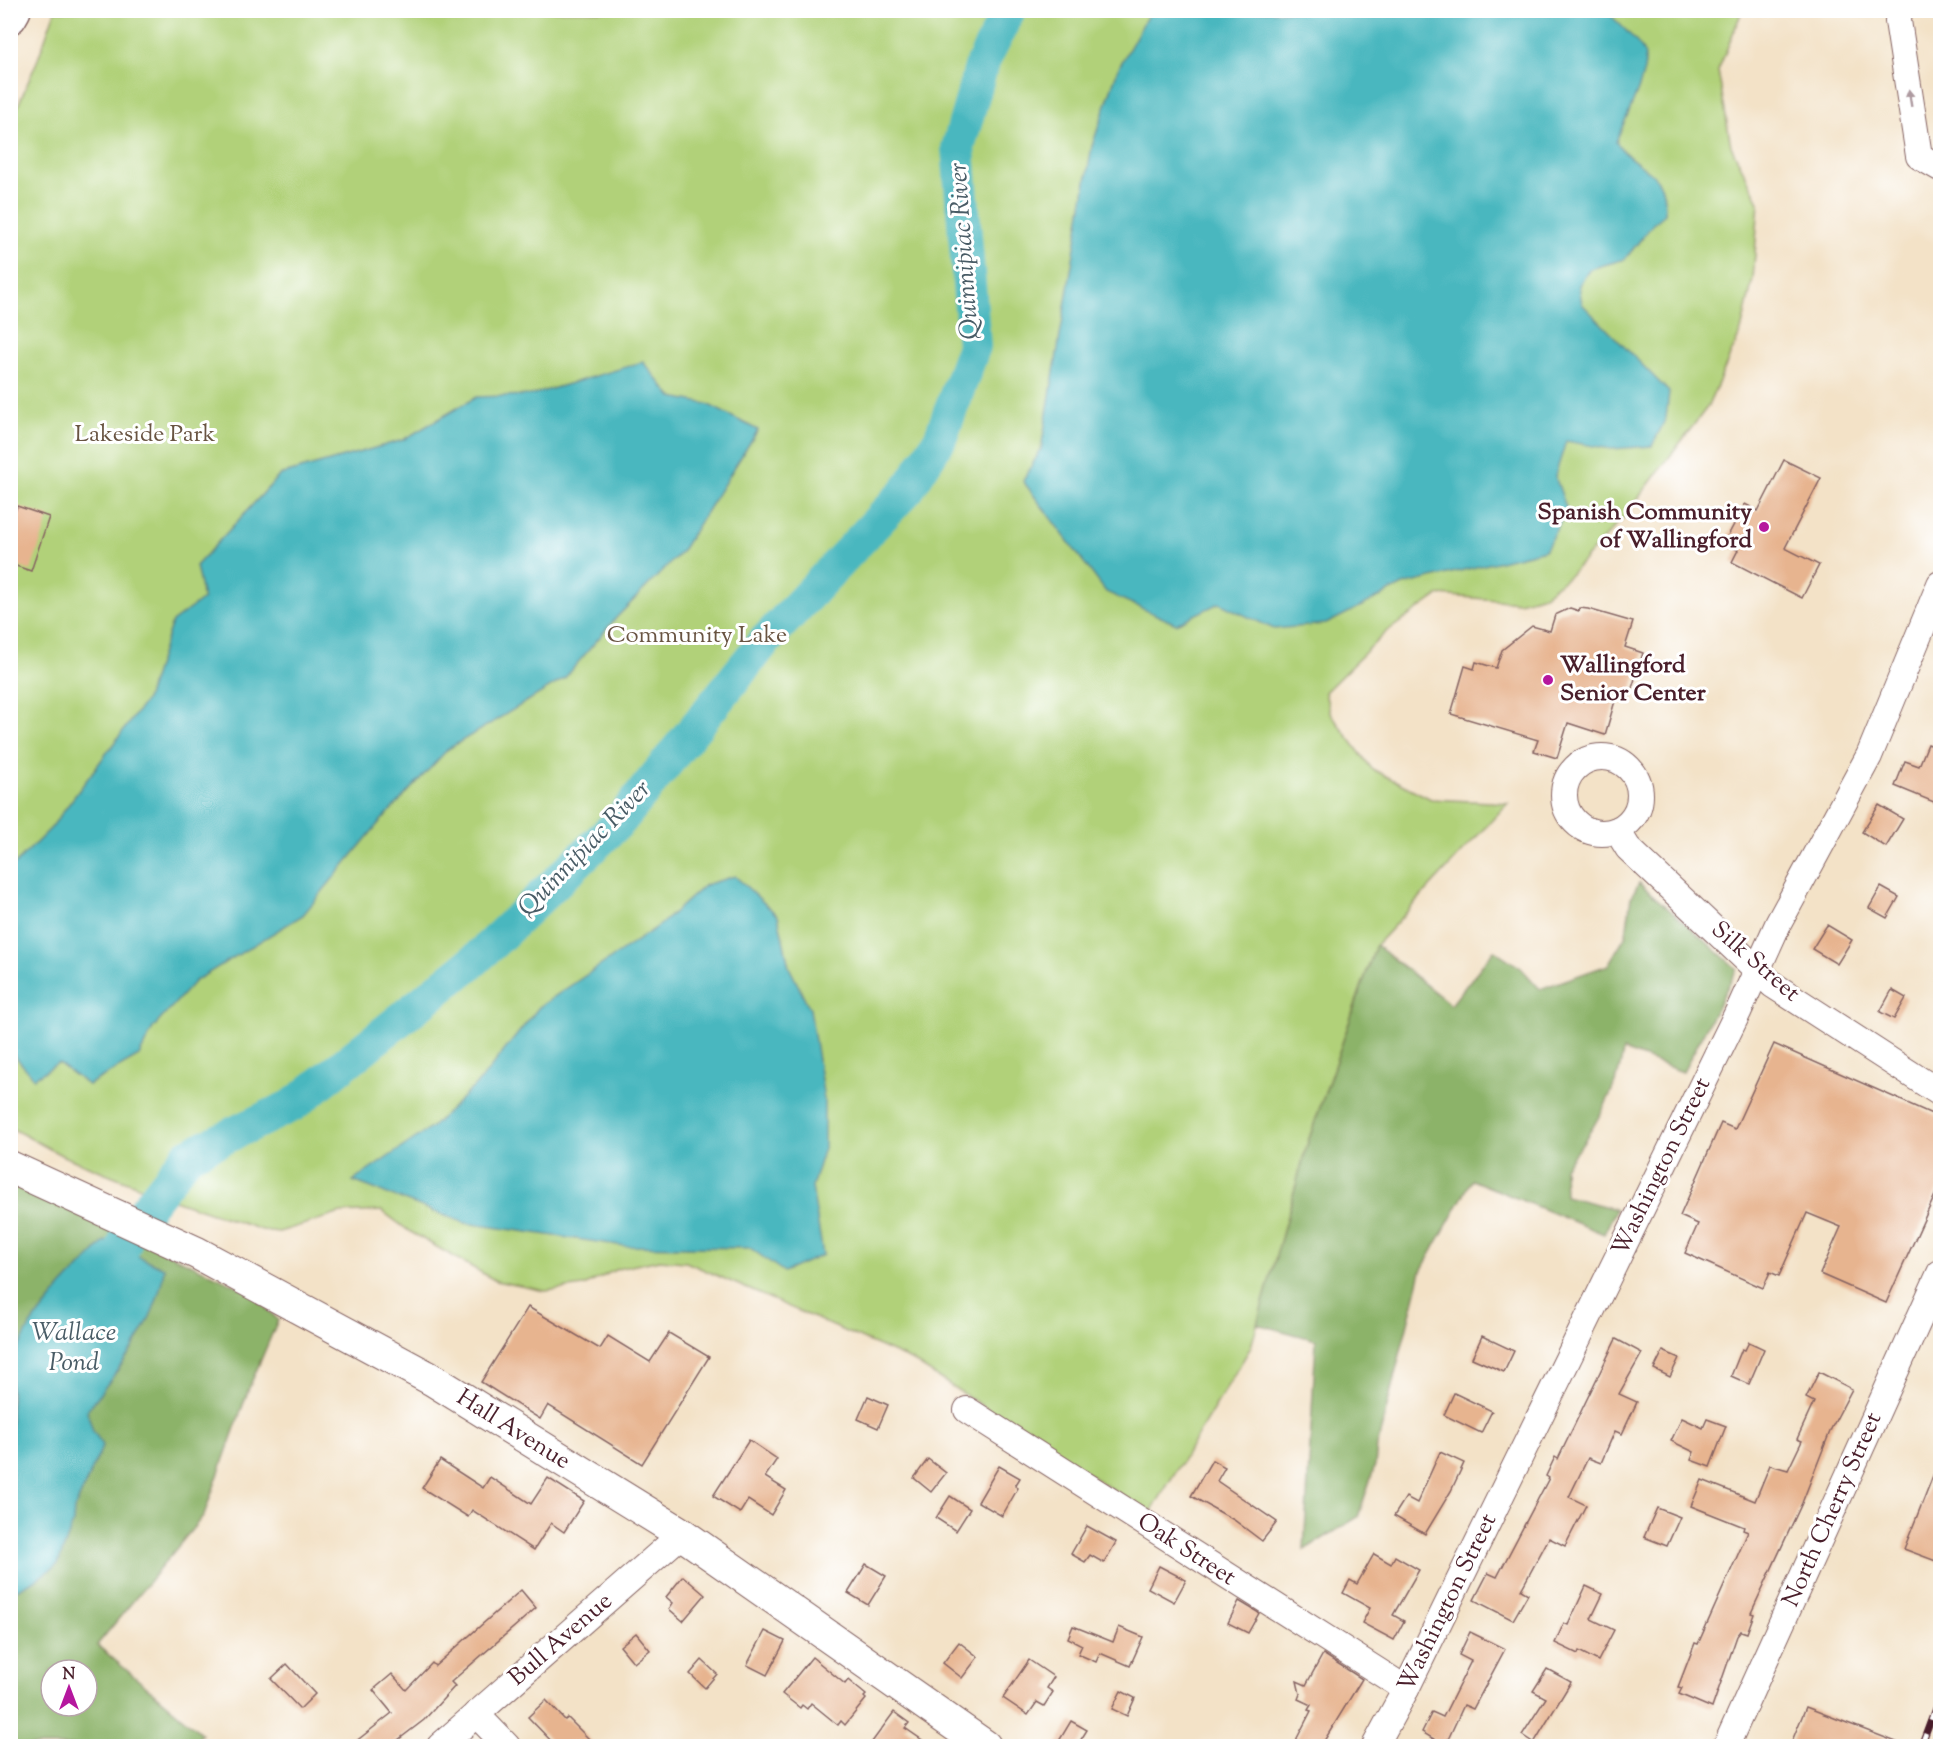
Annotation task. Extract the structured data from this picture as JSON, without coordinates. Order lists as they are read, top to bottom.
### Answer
{
  "streets": {
    "main road": ["Hall Avenue"],
    "street": [
      "Silk Street",
      "Washington Street",
      "North Cherry Street",
      "Oak Street",
      "Bull Avenue"
    ]
  },
  "crossings": [
    ["Silk Street", "Washington Street"],
    ["Washington Street", "Oak Street"],
    ["Hall Avenue", "Bull Avenue"]
  ],
  "water": ["Quinnipiac River", "Wallace Pond"],
  "parks": ["Lakeside Park", "Community Lake"],
  "places": ["Spanish Community of Wallingford", "Wallingford Senior Center"],
  "north": "top"
}
